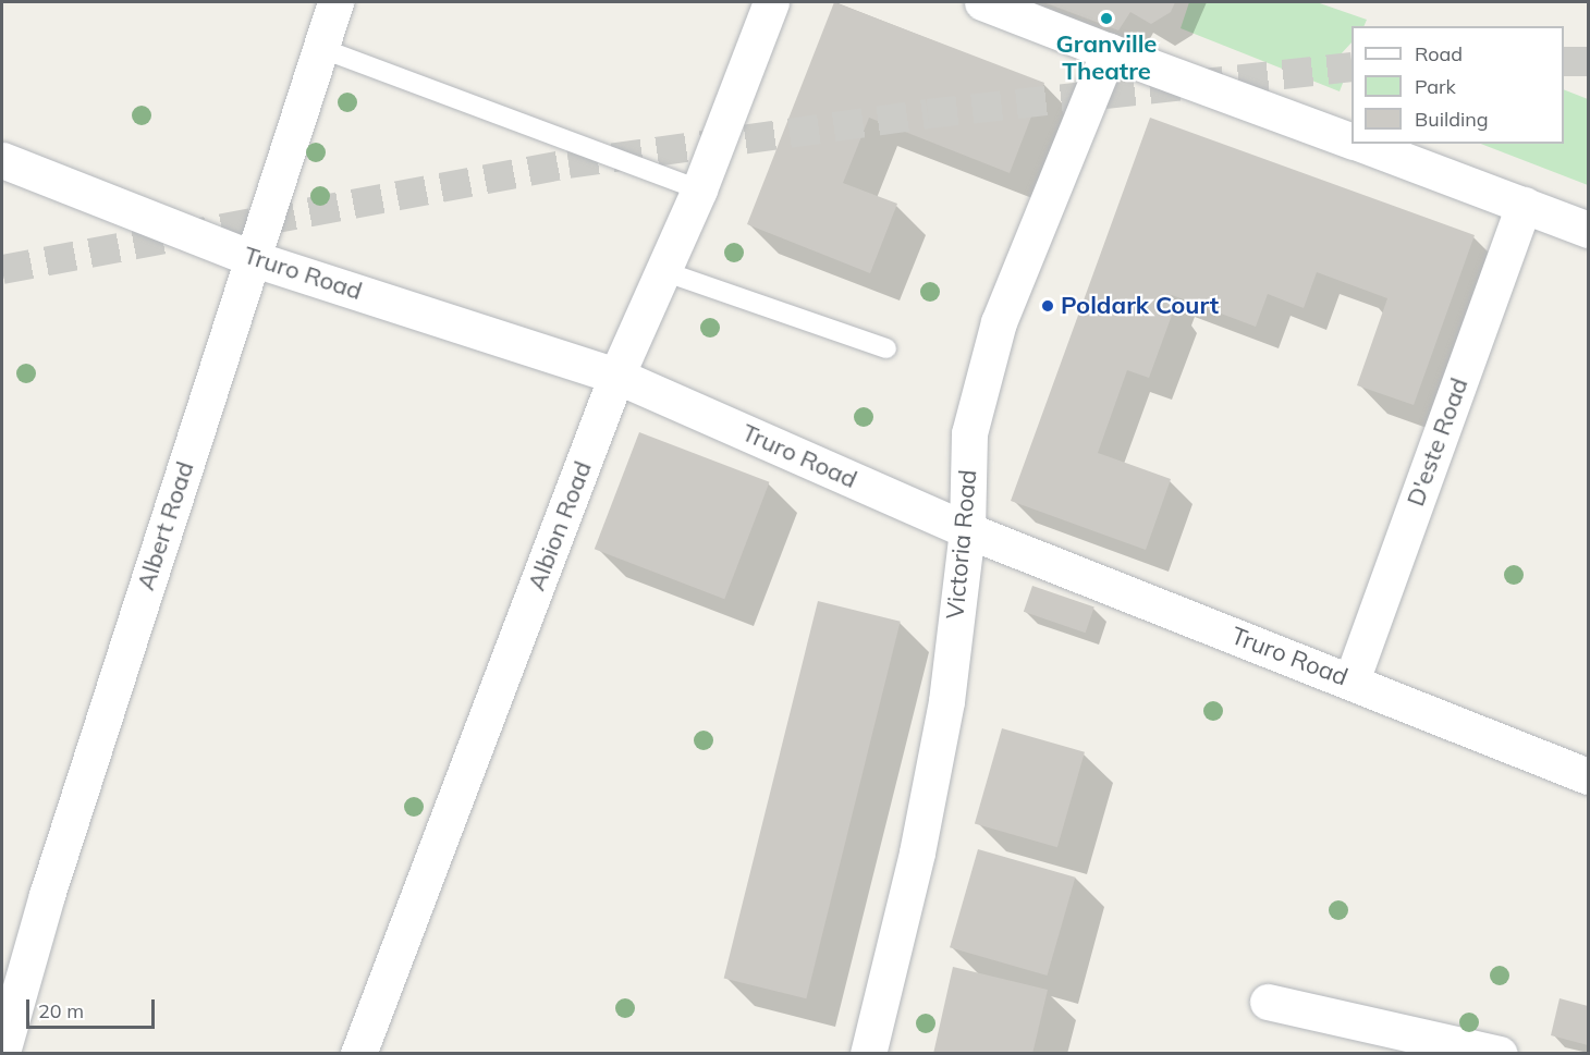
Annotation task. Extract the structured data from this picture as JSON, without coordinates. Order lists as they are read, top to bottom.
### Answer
{
  "streets": {
    "street": [
      "Truro Road",
      "D'este Road",
      "Albert Road",
      "Albion Road",
      "Victoria Road"
    ]
  },
  "crossings": [
    ["Truro Road", "D'este Road"],
    ["Truro Road", "Albert Road"],
    ["Truro Road", "Albion Road"],
    ["Truro Road", "Victoria Road"]
  ],
  "places": ["Granville Theatre", "Poldark Court"],
  "legend": ["Road", "Park", "Building"],
  "scale_bar": "20 m"
}
